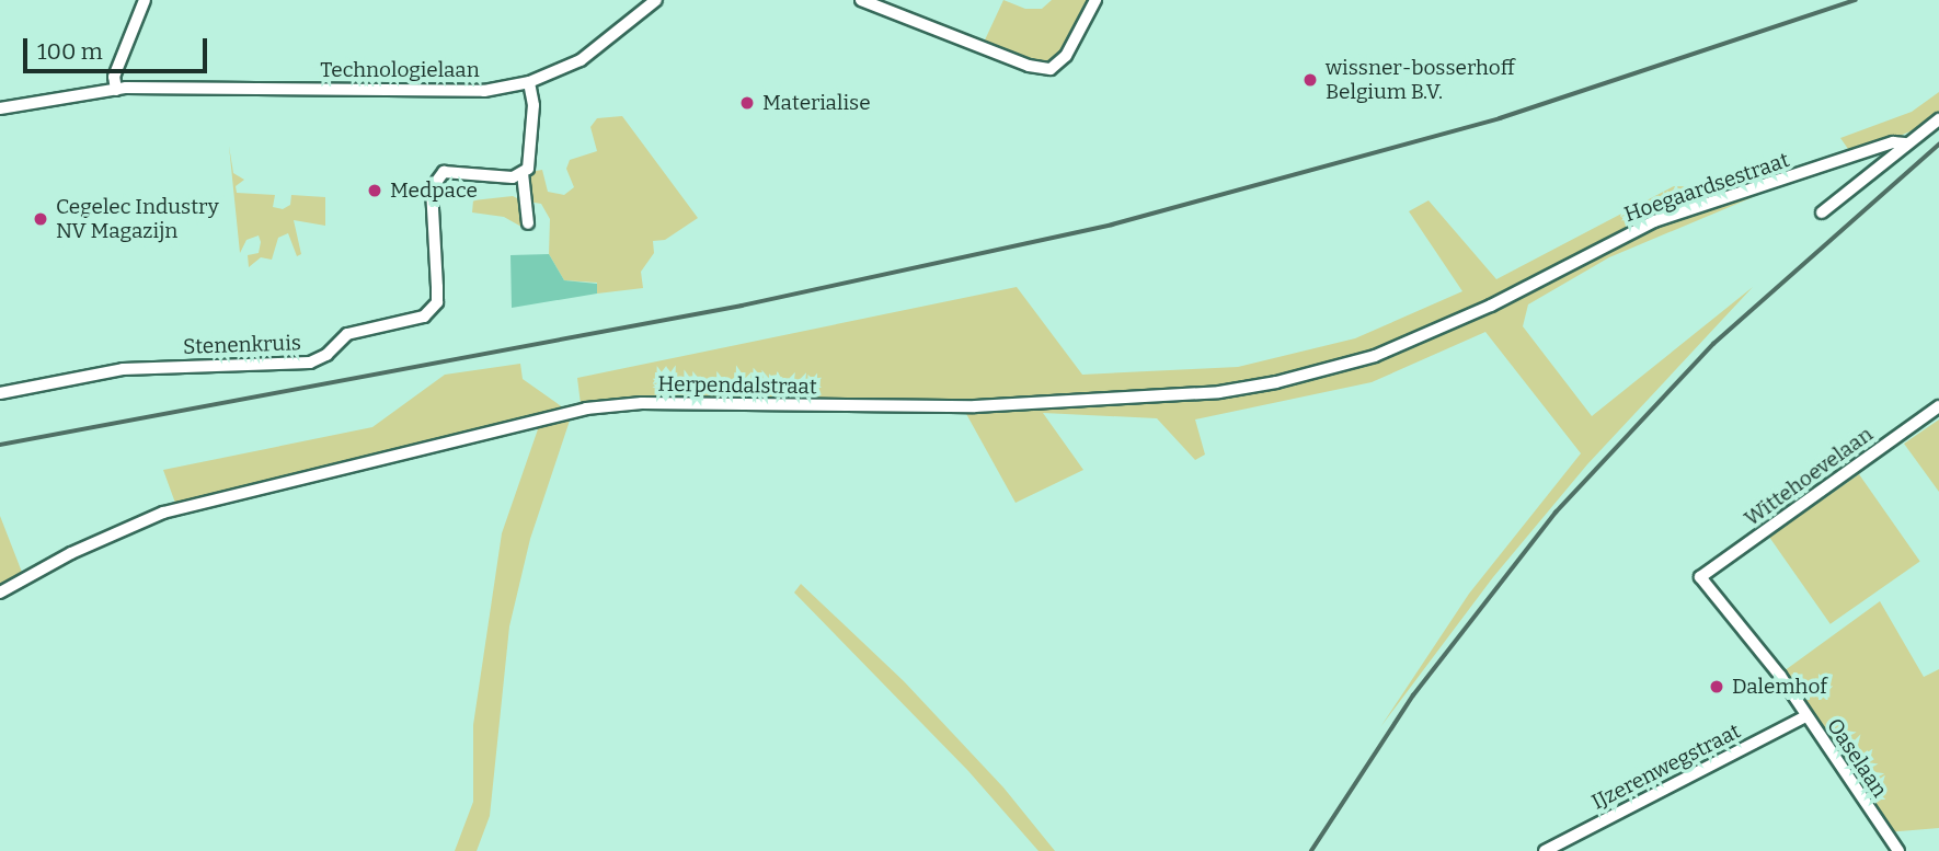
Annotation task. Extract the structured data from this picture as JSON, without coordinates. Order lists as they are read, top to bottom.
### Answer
{
  "streets": {
    "street": [
      "Technologielaan",
      "Hoegaardsestraat",
      "Stenenkruis",
      "Herpendalstraat",
      "Wittehoevelaan",
      "Oaselaan",
      "IJzerenwegstraat"
    ]
  },
  "crossings": [
    ["Hoegaardsestraat", "Herpendalstraat"],
    ["Wittehoevelaan", "Oaselaan"],
    ["Oaselaan", "IJzerenwegstraat"]
  ],
  "places": [
    "wissner-bosserhoff Belgium B.V.",
    "Materialise",
    "Medpace",
    "Cegelec Industry NV Magazijn",
    "Dalemhof"
  ],
  "scale_bar": "100 m"
}
